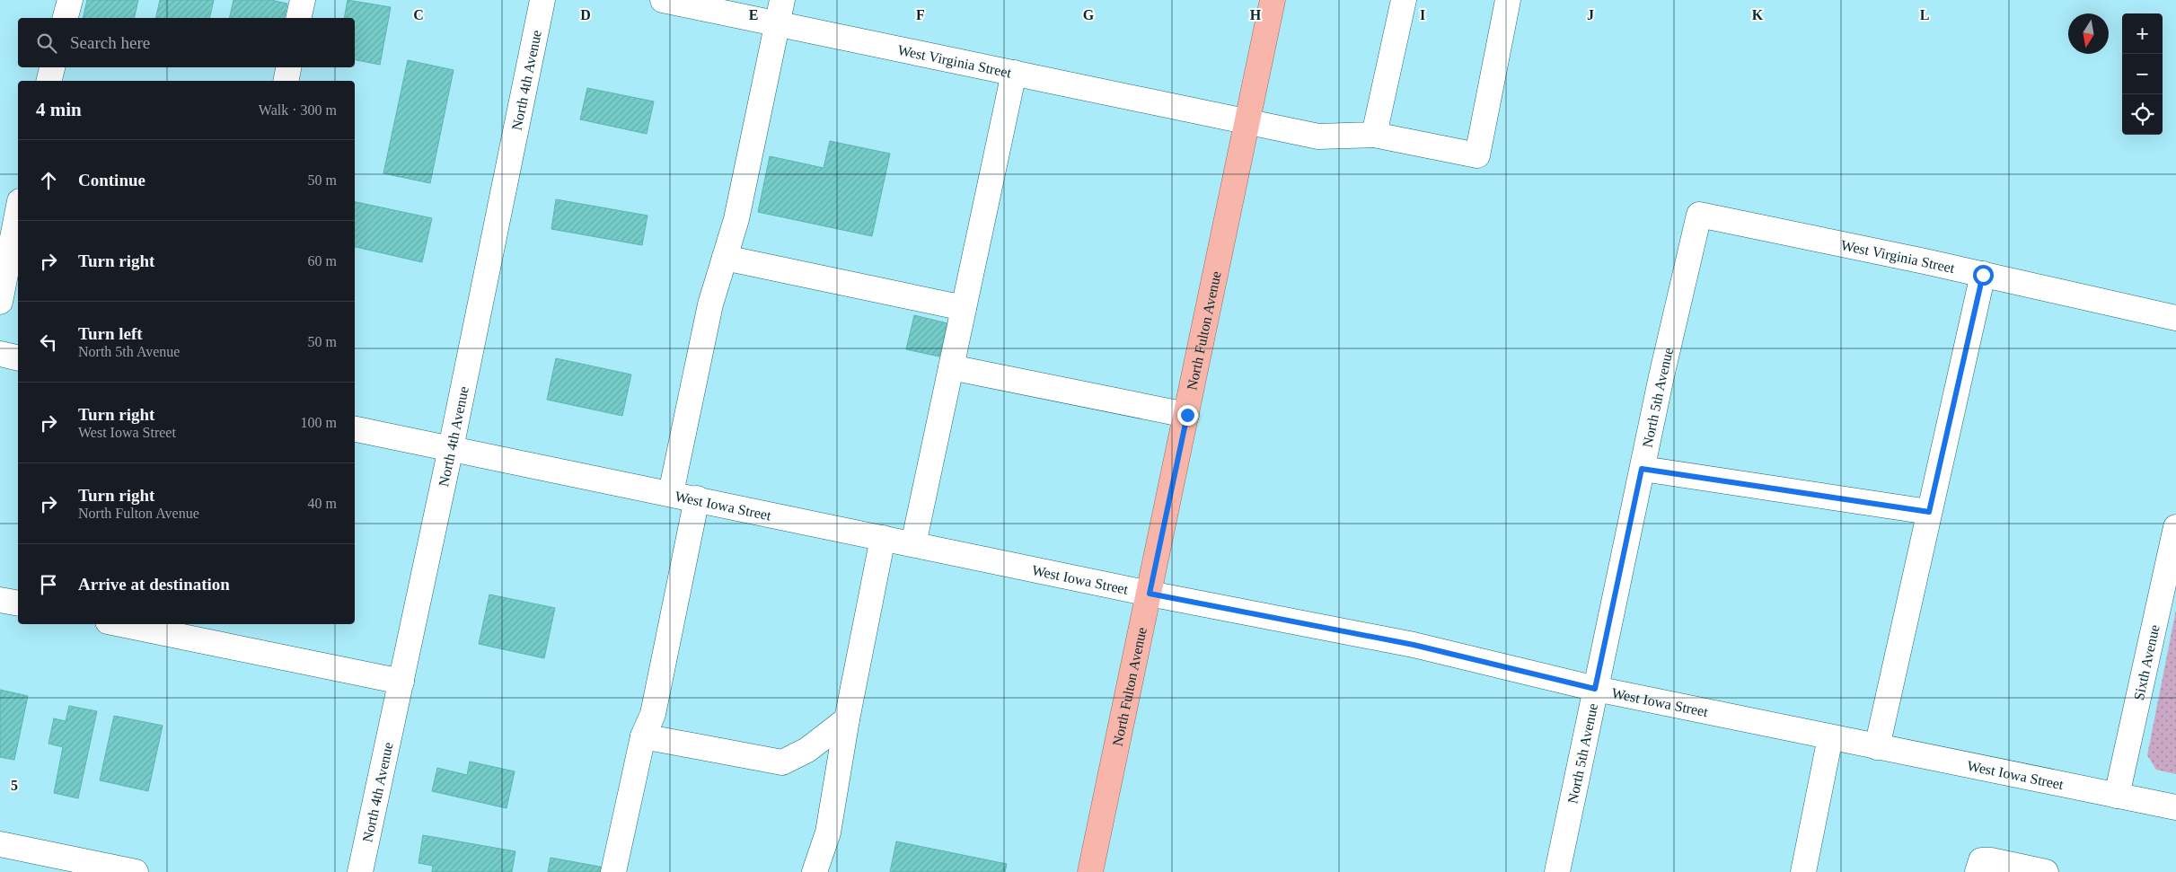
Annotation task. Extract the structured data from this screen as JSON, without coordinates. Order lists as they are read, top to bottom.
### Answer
{
  "streets": {
    "main road": ["North Fulton Avenue"],
    "street": [
      "West Virginia Street",
      "North 4th Avenue",
      "North 5th Avenue",
      "West Iowa Street",
      "Sixth Avenue"
    ]
  },
  "crossings": [
    ["West Virginia Street", "North Fulton Avenue"],
    ["West Virginia Street", "North 5th Avenue"],
    ["North 4th Avenue", "West Iowa Street"],
    ["North Fulton Avenue", "West Iowa Street"],
    ["North 5th Avenue", "West Iowa Street"],
    ["West Iowa Street", "Sixth Avenue"]
  ],
  "north": "bottom",
  "page": {
    "map_buttons": ["+", "−"],
    "search": "Search here",
    "heading": ["4 min", "Walk · 300 m"],
    "list": [
      ["Continue", "50 m"],
      ["Turn right", "60 m"],
      ["Turn left", "North 5th Avenue", "50 m"],
      ["Turn right", "West Iowa Street", "100 m"],
      ["Turn right", "North Fulton Avenue", "40 m"],
      "Arrive at destination"
    ]
  },
  "grid": {
    "columns": [
      "C",
      "D",
      "E",
      "F",
      "G",
      "H",
      "I",
      "J",
      "K",
      "L"
    ],
    "rows": ["5"]
  }
}
